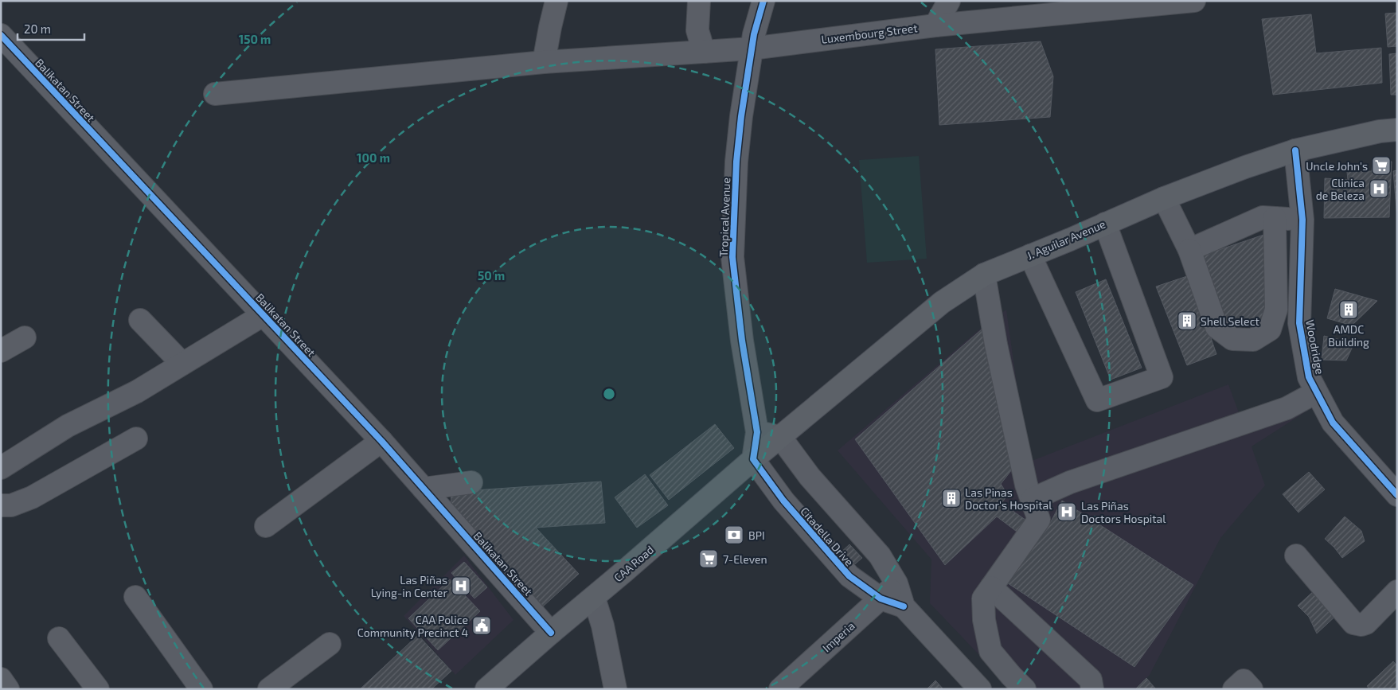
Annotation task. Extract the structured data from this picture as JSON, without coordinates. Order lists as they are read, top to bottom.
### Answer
{
  "streets": {
    "main road": ["J. Aguilar Avenue", "CAA Road"],
    "street": [
      "Luxembourg Street",
      "Balikatan Street",
      "Tropical Avenue",
      "Woodridge",
      "Citadella Drive",
      "Imperia"
    ]
  },
  "crossings": [
    ["Luxembourg Street", "Tropical Avenue"],
    ["Balikatan Street", "CAA Road"],
    ["Tropical Avenue", "Citadella Drive"],
    ["Tropical Avenue", "CAA Road"],
    ["J. Aguilar Avenue", "Woodridge"],
    ["J. Aguilar Avenue", "Citadella Drive"],
    ["J. Aguilar Avenue", "CAA Road"],
    ["Citadella Drive", "CAA Road"],
    ["Citadella Drive", "Imperia"]
  ],
  "places": {
    "supermarket": ["Uncle John's", "7-Eleven"],
    "hospital": ["Clinica de Beleza", "Las Piñas Doctors Hospital", "Las Piñas Lying-in Center"],
    "building": ["AMDC Building", "Shell Select", "Las Pinas Doctor's Hospital"],
    "bank": ["BPI"],
    "public building": ["CAA Police Community Precinct 4"]
  },
  "scale_bar": "20 m",
  "rings": ["150 m", "100 m", "50 m"]
}
